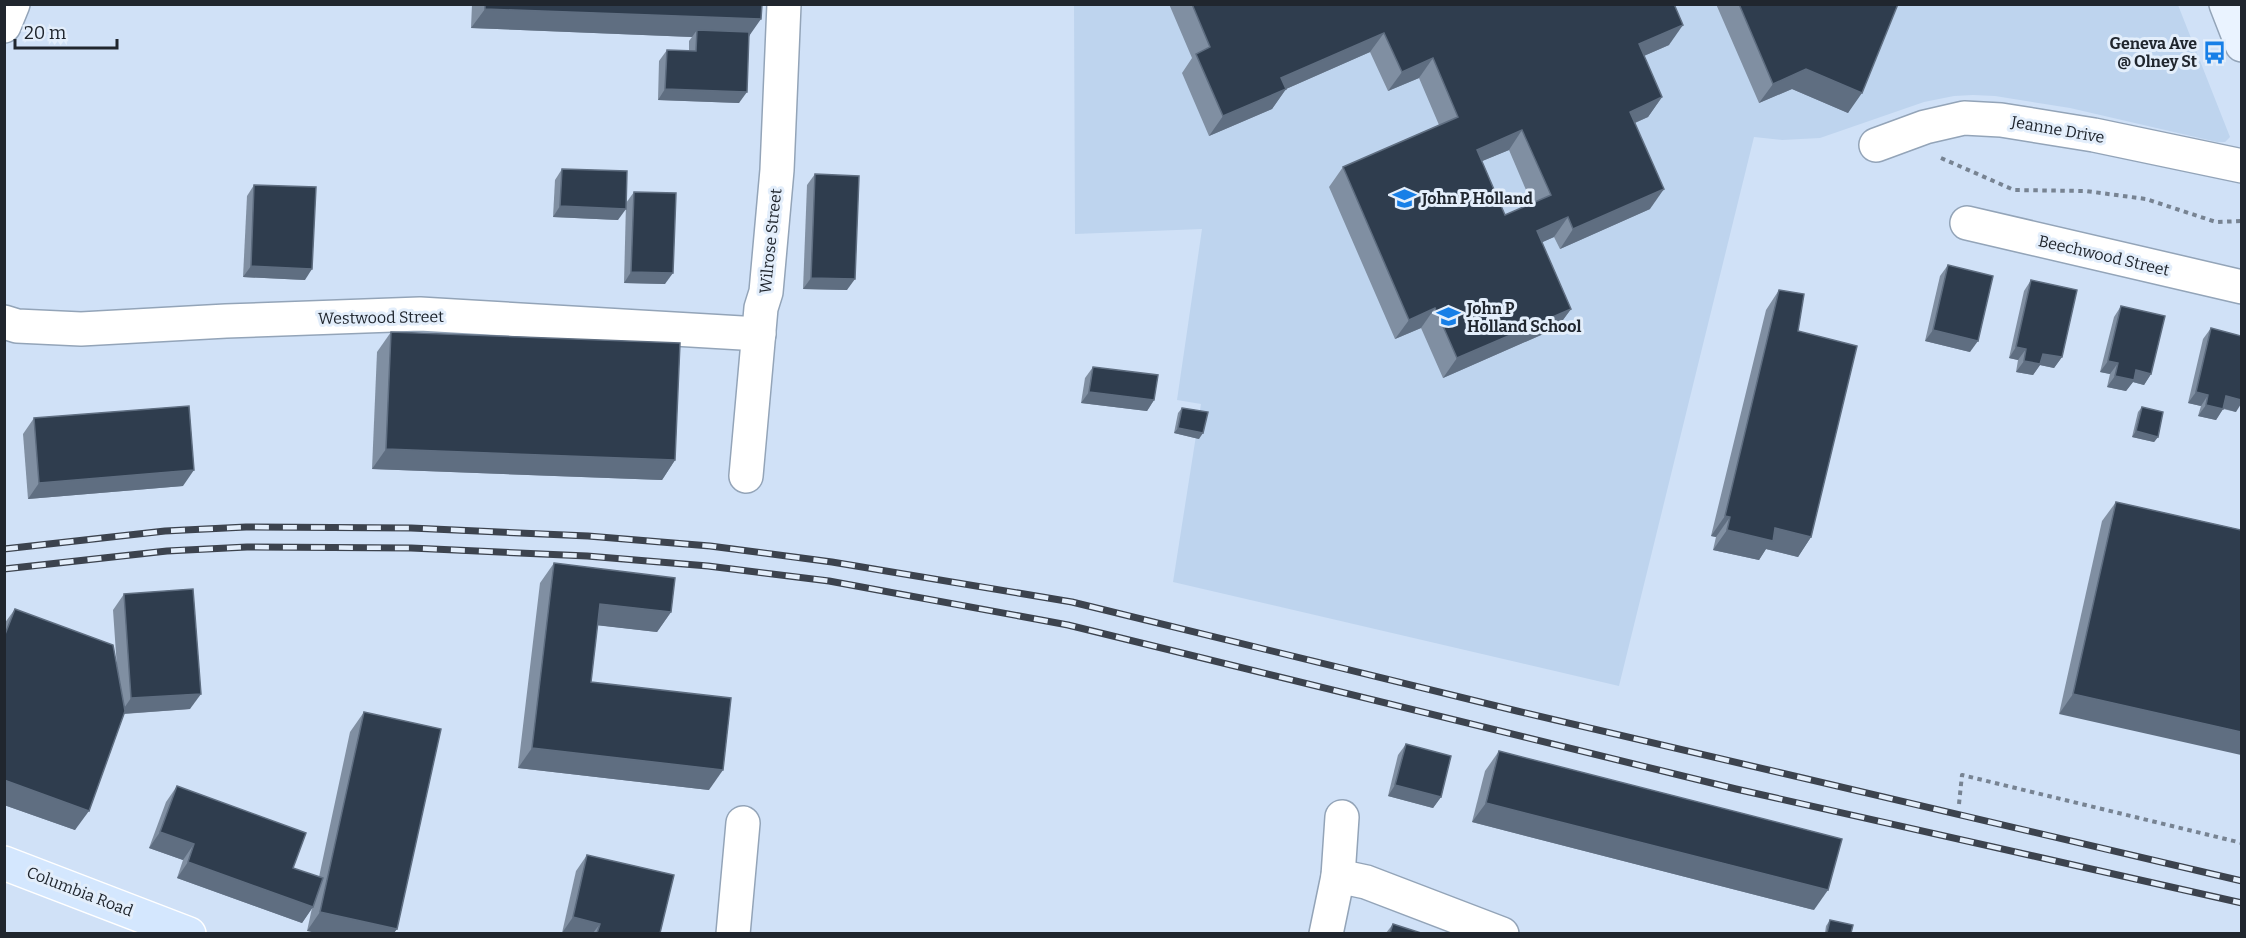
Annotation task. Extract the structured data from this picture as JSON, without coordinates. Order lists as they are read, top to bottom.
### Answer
{
  "streets": {
    "main road": ["Columbia Road"],
    "street": [
      "Jeanne Drive",
      "Wilrose Street",
      "Beechwood Street",
      "Westwood Street"
    ]
  },
  "crossings": [
    ["Wilrose Street", "Westwood Street"]
  ],
  "places": {
    "bus stop": ["Geneva Ave @ Olney St"],
    "school or university": ["John P Holland", "John P Holland School"]
  },
  "scale_bar": "20 m"
}
